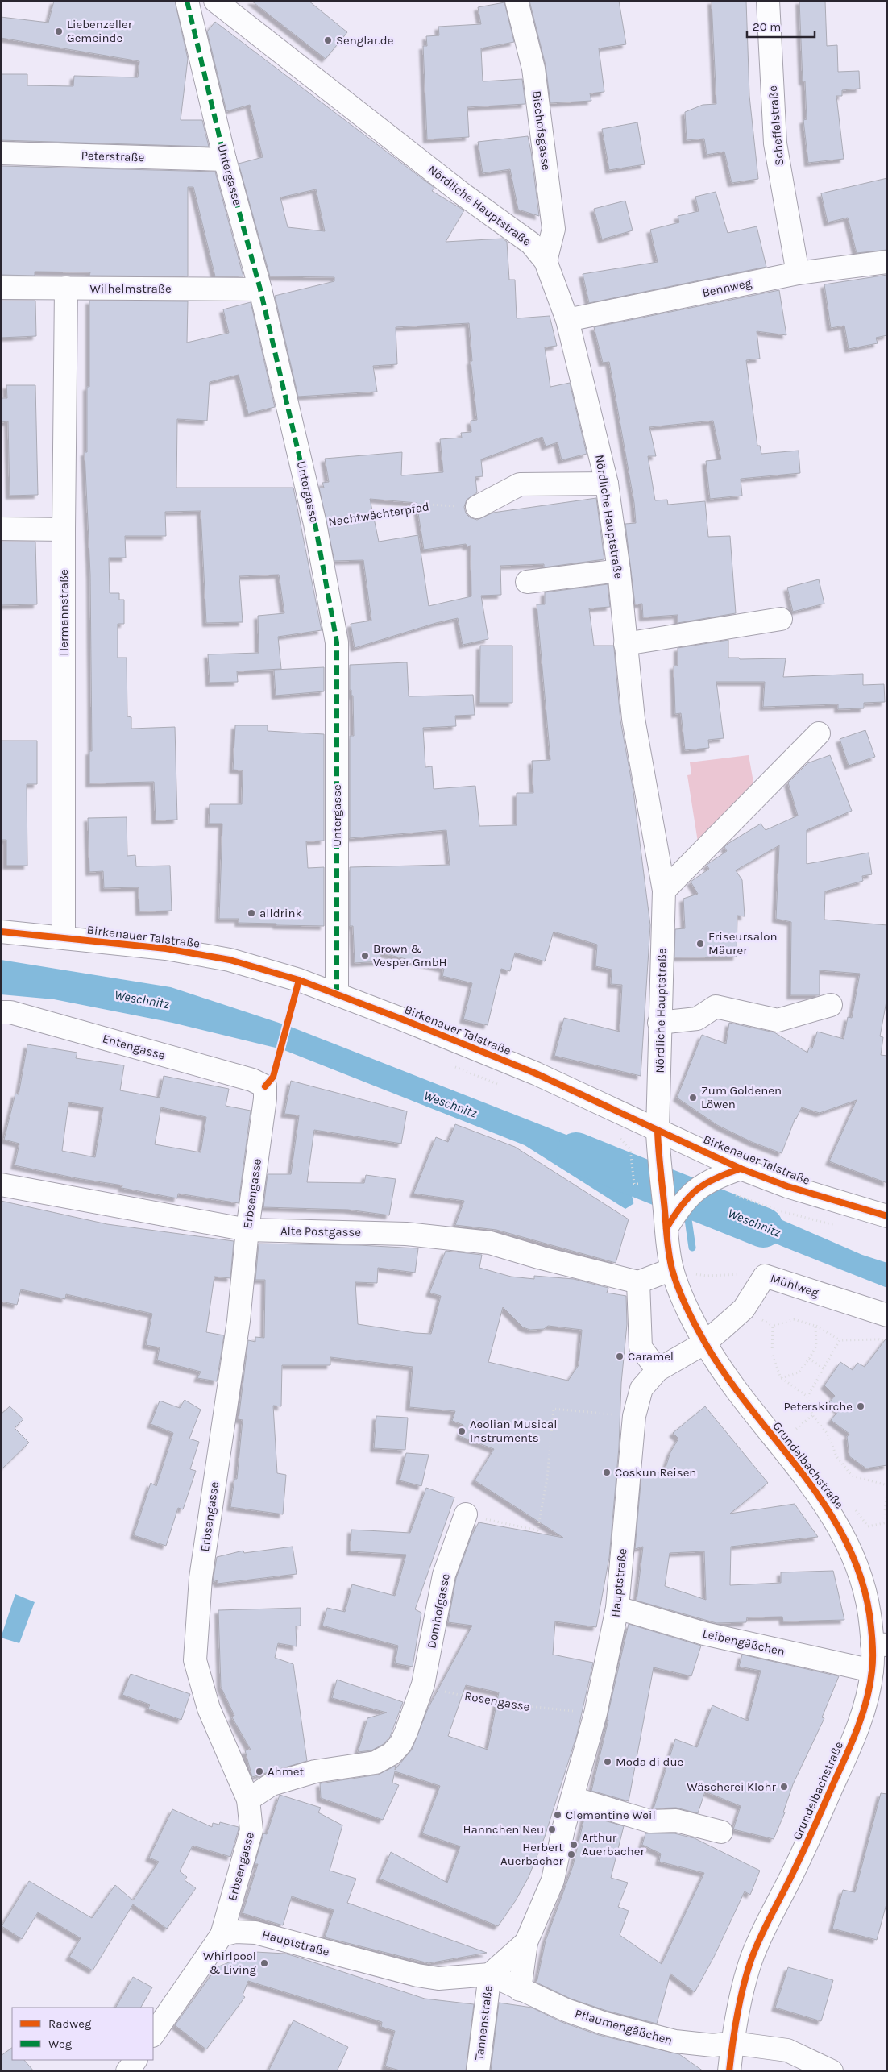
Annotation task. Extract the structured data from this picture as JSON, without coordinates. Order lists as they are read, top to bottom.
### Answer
{
  "streets": {
    "street": [
      "Scheffelstraße",
      "Bischofsgasse",
      "Peterstraße",
      "Untergasse",
      "Nördliche Hauptstraße",
      "Bennweg",
      "Wilhelmstraße",
      "Hermannstraße",
      "Birkenauer Talstraße",
      "Entengasse",
      "Erbsengasse",
      "Alte Postgasse",
      "Mühlweg",
      "Grundelbachstraße",
      "Hauptstraße",
      "Domhofgasse",
      "Leibengäßchen",
      "Tannenstraße",
      "Pflaumengäßchen"
    ],
    "path": ["Nachtwächterpfad", "Rosengasse"]
  },
  "crossings": [
    ["Scheffelstraße", "Bennweg"],
    ["Bischofsgasse", "Nördliche Hauptstraße"],
    ["Peterstraße", "Untergasse"],
    ["Untergasse", "Wilhelmstraße"],
    ["Untergasse", "Nachtwächterpfad"],
    ["Untergasse", "Birkenauer Talstraße"],
    ["Nördliche Hauptstraße", "Bennweg"],
    ["Nördliche Hauptstraße", "Birkenauer Talstraße"],
    ["Nördliche Hauptstraße", "Grundelbachstraße"],
    ["Wilhelmstraße", "Hermannstraße"],
    ["Hermannstraße", "Birkenauer Talstraße"],
    ["Birkenauer Talstraße", "Grundelbachstraße"],
    ["Entengasse", "Erbsengasse"],
    ["Erbsengasse", "Alte Postgasse"],
    ["Erbsengasse", "Hauptstraße"],
    ["Erbsengasse", "Domhofgasse"],
    ["Mühlweg", "Grundelbachstraße"],
    ["Mühlweg", "Hauptstraße"],
    ["Grundelbachstraße", "Hauptstraße"],
    ["Grundelbachstraße", "Leibengäßchen"],
    ["Grundelbachstraße", "Pflaumengäßchen"],
    ["Hauptstraße", "Leibengäßchen"],
    ["Hauptstraße", "Tannenstraße"],
    ["Hauptstraße", "Pflaumengäßchen"],
    ["Domhofgasse", "Rosengasse"]
  ],
  "water": ["Weschnitz"],
  "places": [
    "Liebenzeller Gemeinde",
    "Senglar.de",
    "alldrink",
    "Friseursalon Mäurer",
    "Brown & Vesper GmbH",
    "Zum Goldenen Löwen",
    "Caramel",
    "Peterskirche",
    "Aeolian Musical Instruments",
    "Coskun Reisen",
    "Moda di due",
    "Ahmet",
    "Wäscherei Klohr",
    "Clementine Weil",
    "Hannchen Neu",
    "Arthur Auerbacher",
    "Herbert Auerbacher",
    "Whirlpool & Living"
  ],
  "legend": ["Radweg", "Weg"],
  "scale_bar": "20 m"
}
